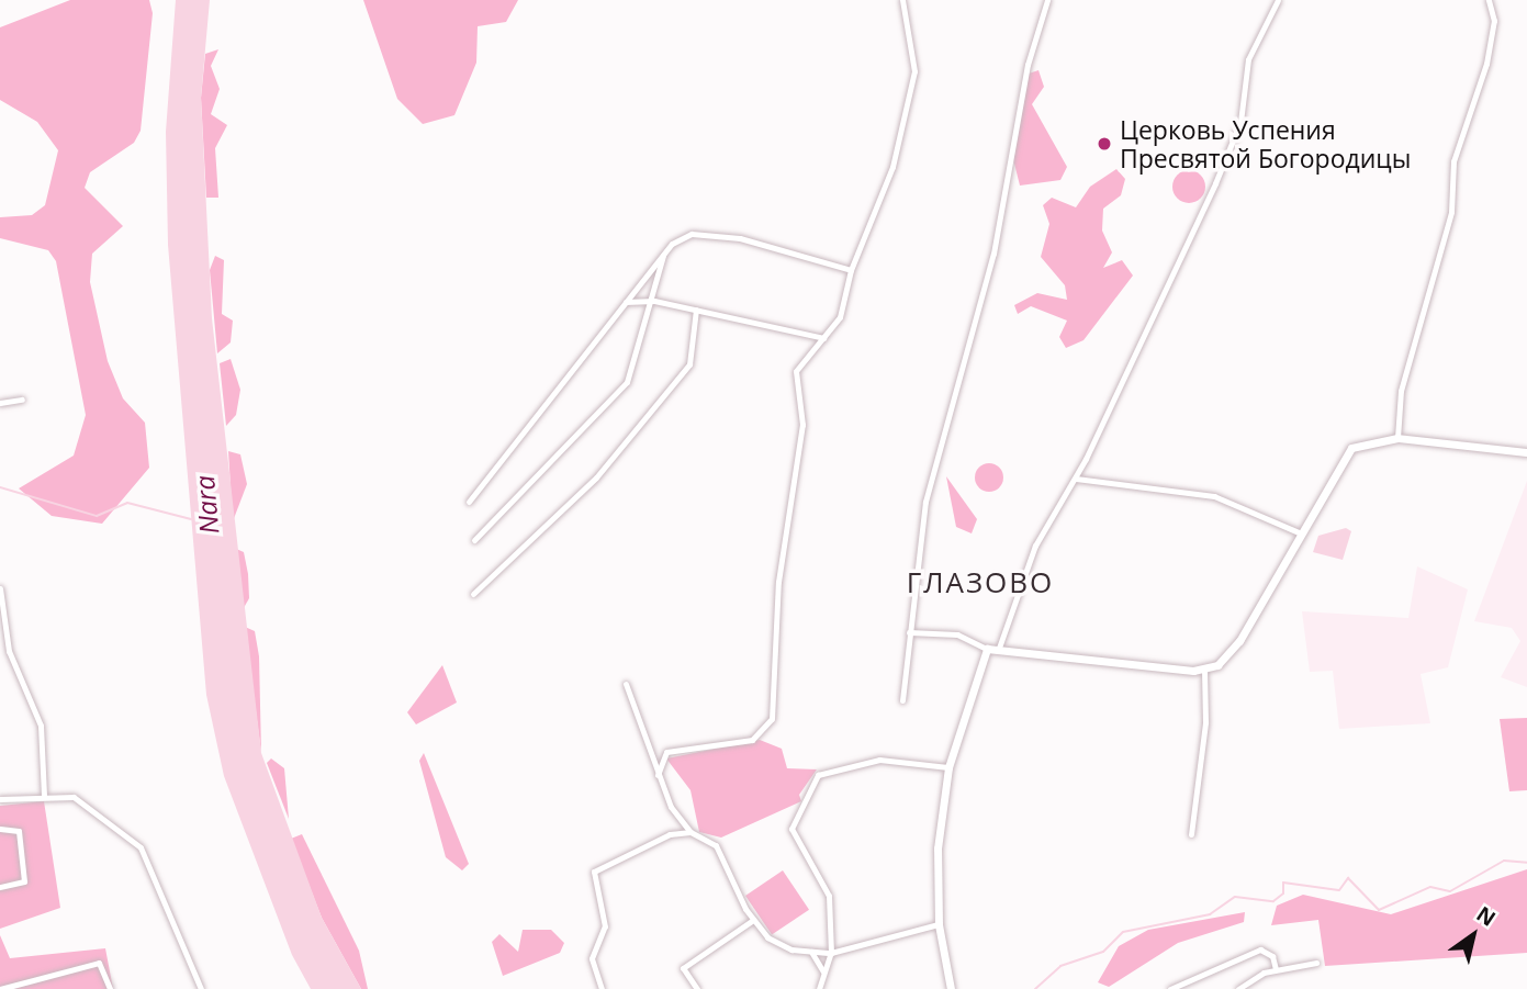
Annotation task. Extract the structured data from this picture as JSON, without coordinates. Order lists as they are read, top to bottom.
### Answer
{
  "districts": ["ГЛАЗОВО"],
  "water": ["Nara"],
  "places": ["Церковь Успения Пресвятой Богородицы"],
  "north": "top right"
}
